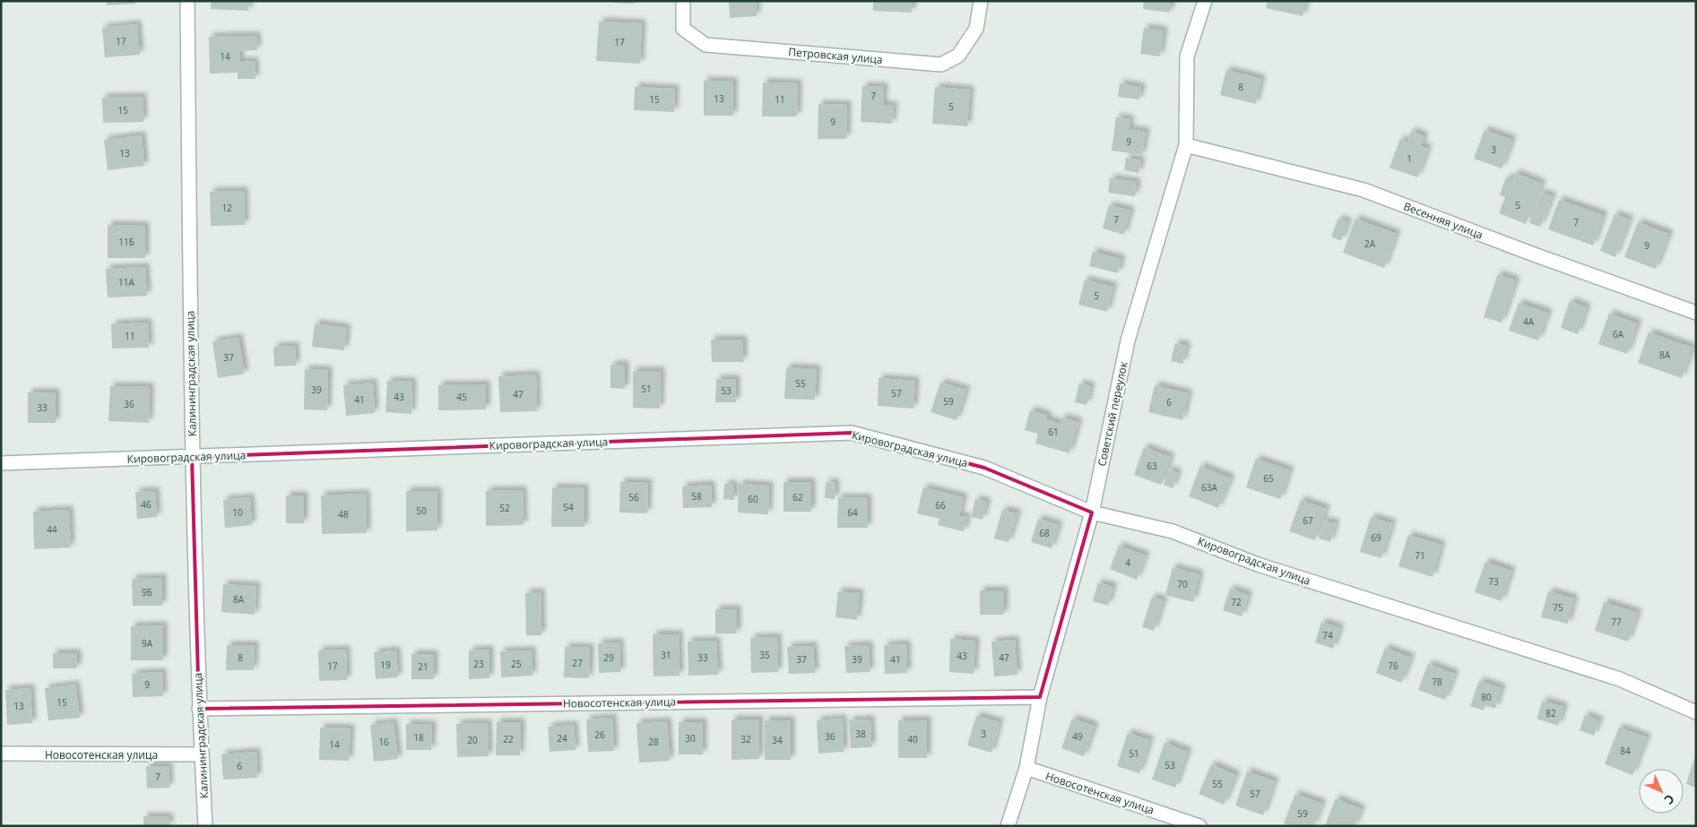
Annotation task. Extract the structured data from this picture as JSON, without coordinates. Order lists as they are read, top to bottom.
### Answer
{
  "streets": {
    "street": [
      "Петровская улица",
      "Весенняя улица",
      "Калининградская улица",
      "Советский переулок",
      "Кировоградская улица",
      "Новосотенская улица"
    ]
  },
  "crossings": [
    ["Весенняя улица", "Советский переулок"],
    ["Калининградская улица", "Кировоградская улица"],
    ["Калининградская улица", "Новосотенская улица"],
    ["Советский переулок", "Кировоградская улица"],
    ["Советский переулок", "Новосотенская улица"]
  ],
  "house_numbers": [
    "17",
    "17",
    "14",
    "8",
    "7",
    "13",
    "15",
    "11",
    "5",
    "15",
    "9",
    "9",
    "3",
    "13",
    "1",
    "5",
    "12",
    "7",
    "7",
    "11Б",
    "2А",
    "9",
    "11А",
    "5",
    "4А",
    "6А",
    "11",
    "8А",
    "37",
    "55",
    "51",
    "39",
    "53",
    "57",
    "47",
    "43",
    "45",
    "41",
    "59",
    "6",
    "36",
    "33",
    "61",
    "63",
    "65",
    "63А",
    "58",
    "56",
    "62",
    "60",
    "46",
    "66",
    "54",
    "52",
    "50",
    "10",
    "64",
    "48",
    "67",
    "44",
    "68",
    "69",
    "71",
    "4",
    "73",
    "70",
    "9Б",
    "8А",
    "72",
    "75",
    "77",
    "74",
    "9А",
    "31",
    "35",
    "43",
    "8",
    "29",
    "33",
    "47",
    "37",
    "39",
    "41",
    "27",
    "23",
    "25",
    "19",
    "17",
    "76",
    "21",
    "78",
    "9",
    "80",
    "15",
    "13",
    "82",
    "38",
    "3",
    "26",
    "36",
    "49",
    "18",
    "24",
    "30",
    "22",
    "32",
    "40",
    "20",
    "34",
    "16",
    "28",
    "14",
    "84",
    "51",
    "53",
    "6",
    "7",
    "55",
    "57",
    "59"
  ],
  "north": "bottom right"
}
